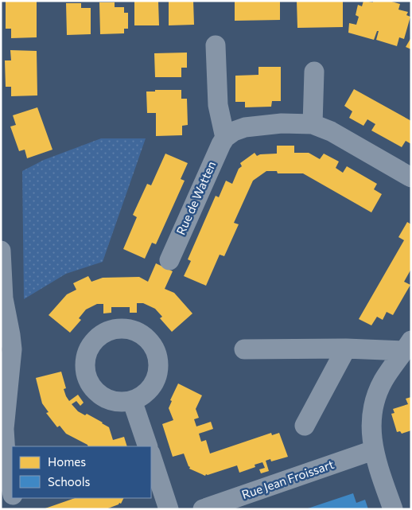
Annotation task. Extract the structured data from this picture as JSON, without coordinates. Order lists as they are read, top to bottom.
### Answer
{
  "streets": {
    "street": ["Rue de Watten", "Rue Jean Froissart"]
  },
  "legend": ["Homes", "Schools"]
}
